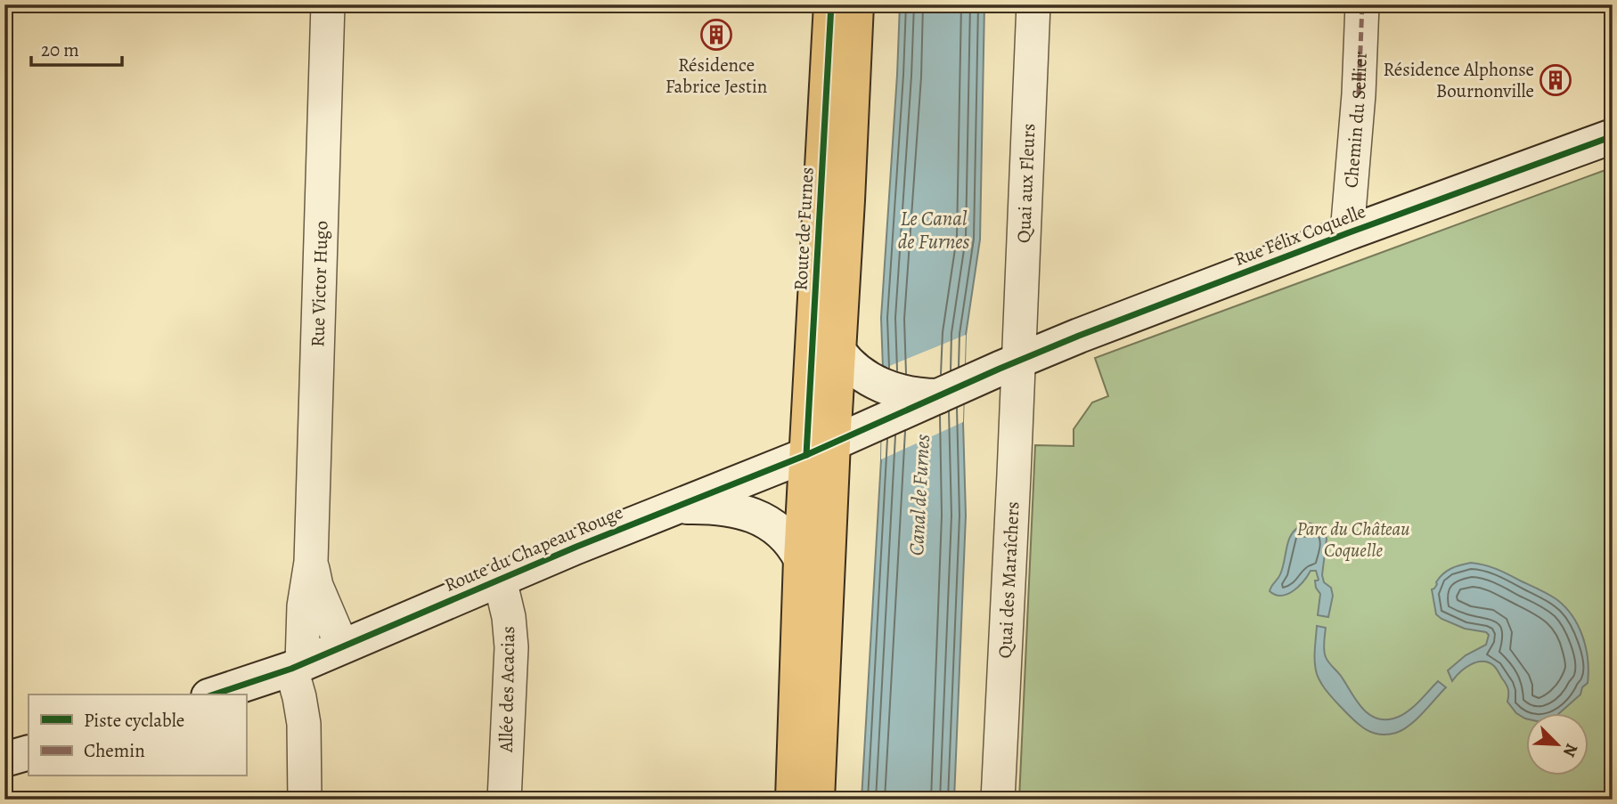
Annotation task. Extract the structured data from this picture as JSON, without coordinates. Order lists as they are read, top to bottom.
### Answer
{
  "streets": {
    "main road": ["Route de Furnes"],
    "street": [
      "Chemin du Sellier",
      "Quai aux Fleurs",
      "Rue Félix Coquelle",
      "Rue Victor Hugo",
      "Route du Chapeau Rouge",
      "Quai des Maraîchers",
      "Allée des Acacias"
    ]
  },
  "crossings": [
    ["Chemin du Sellier", "Rue Félix Coquelle"],
    ["Quai aux Fleurs", "Rue Félix Coquelle"],
    ["Quai aux Fleurs", "Quai des Maraîchers"],
    ["Route de Furnes", "Route du Chapeau Rouge"],
    ["Rue Félix Coquelle", "Route du Chapeau Rouge"],
    ["Rue Félix Coquelle", "Quai des Maraîchers"],
    ["Rue Victor Hugo", "Route du Chapeau Rouge"],
    ["Route du Chapeau Rouge", "Allée des Acacias"]
  ],
  "water": ["Le Canal de Furnes", "Canal de Furnes"],
  "parks": ["Parc du Château Coquelle"],
  "places": {
    "building": ["Résidence Fabrice Jestin", "Résidence Alphonse Bournonville"]
  },
  "legend": ["Piste cyclable", "Chemin"],
  "scale_bar": "20 m",
  "north": "bottom right"
}
